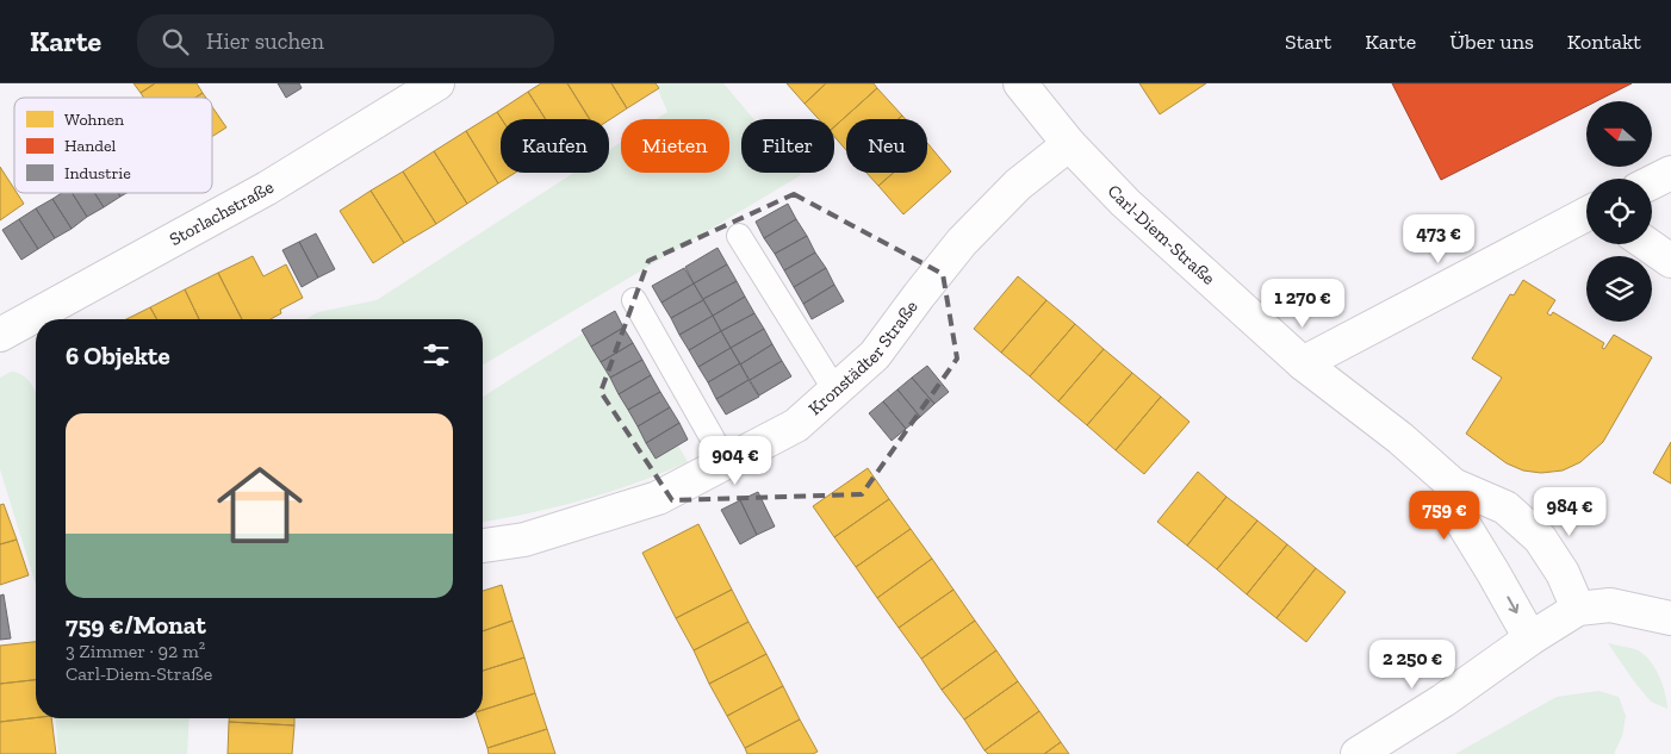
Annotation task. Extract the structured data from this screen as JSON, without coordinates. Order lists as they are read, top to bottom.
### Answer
{
  "streets": {
    "street": ["Storlachstraße", "Carl-Diem-Straße", "Kronstädter Straße"]
  },
  "crossings": [
    ["Carl-Diem-Straße", "Kronstädter Straße"]
  ],
  "legend": ["Wohnen", "Handel", "Industrie"],
  "north": "left",
  "page": {
    "header": "Karte",
    "search": "Hier suchen",
    "nav": [
      "Start",
      "Karte",
      "Über uns",
      "Kontakt"
    ],
    "chip": [
      "Kaufen",
      "Mieten",
      "Filter",
      "Neu"
    ],
    "price": [
      "473 €",
      "1 270 €",
      "904 €",
      "984 €",
      "759 €",
      "2 250 €"
    ],
    "heading": "6 Objekte",
    "list": [
      {
        "name": "759 €/Monat",
        "note": "3 Zimmer · 92 m² · Carl-Diem-Straße"
      }
    ]
  }
}
